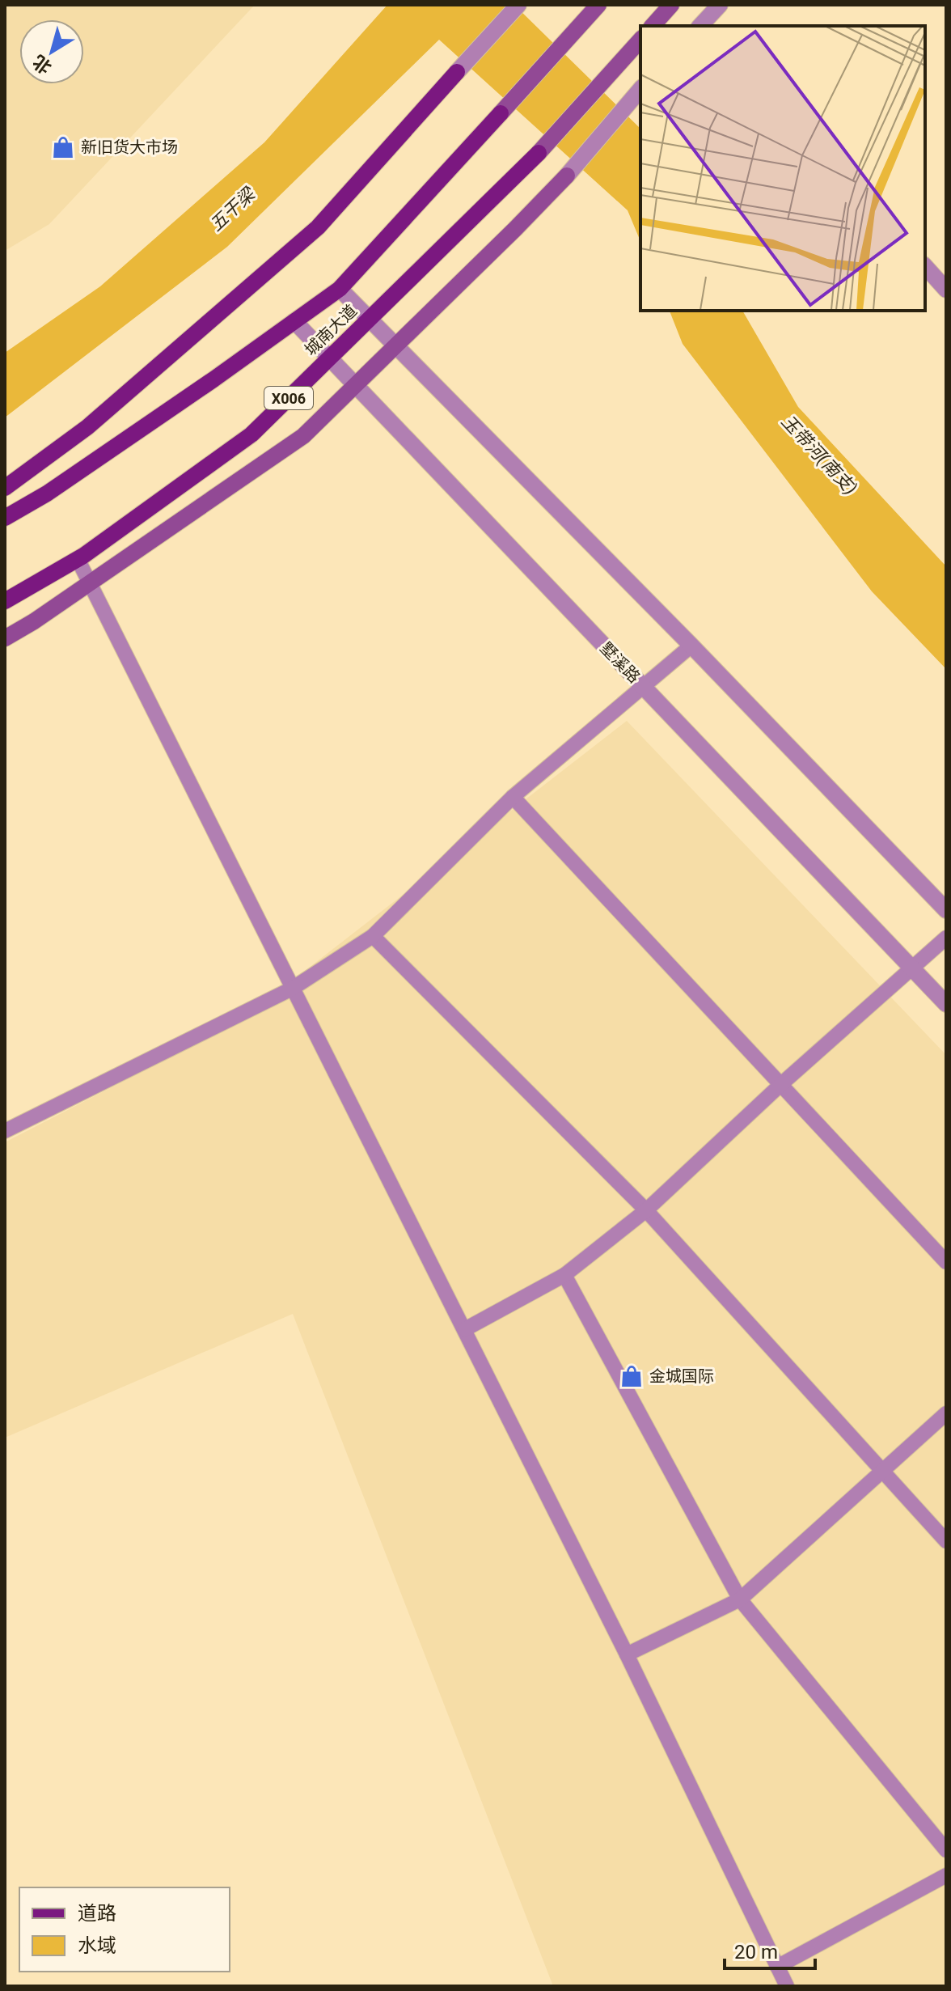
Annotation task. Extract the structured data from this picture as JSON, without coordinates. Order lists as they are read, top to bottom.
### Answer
{
  "streets": {
    "main road": ["城南大道", "X006"],
    "street": ["墅溪路"]
  },
  "crossings": [
    ["城南大道", "墅溪路"]
  ],
  "water": ["五干梁", "玉带河(南支)"],
  "places": {
    "shop": ["新旧货大市场", "金城国际"]
  },
  "legend": ["道路", "水域"],
  "scale_bar": "20 m",
  "north": "bottom left"
}
